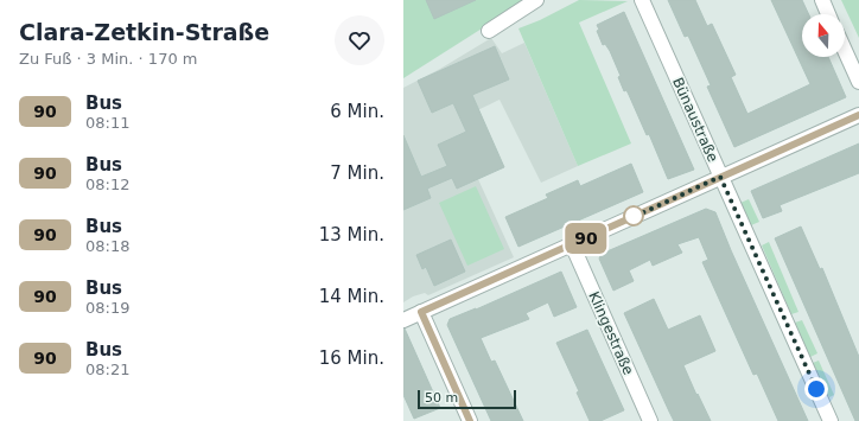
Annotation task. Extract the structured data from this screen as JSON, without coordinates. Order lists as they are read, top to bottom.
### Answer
{
  "streets": {
    "street": ["Bünaustraße", "Klingestraße"]
  },
  "lines": ["bus line 90"],
  "scale_bar": "50 m",
  "north": "top",
  "page": {
    "heading": ["Clara-Zetkin-Straße", "Zu Fuß · 3 Min. · 170 m"],
    "on_map": "90",
    "list": [
      {
        "mark": "90",
        "name": "Bus",
        "note": "08:11",
        "value": "6 Min."
      },
      {
        "mark": "90",
        "name": "Bus",
        "note": "08:12",
        "value": "7 Min."
      },
      {
        "mark": "90",
        "name": "Bus",
        "note": "08:18",
        "value": "13 Min."
      },
      {
        "mark": "90",
        "name": "Bus",
        "note": "08:19",
        "value": "14 Min."
      },
      {
        "mark": "90",
        "name": "Bus",
        "note": "08:21",
        "value": "16 Min."
      }
    ],
    "scale": "50 m"
  }
}
